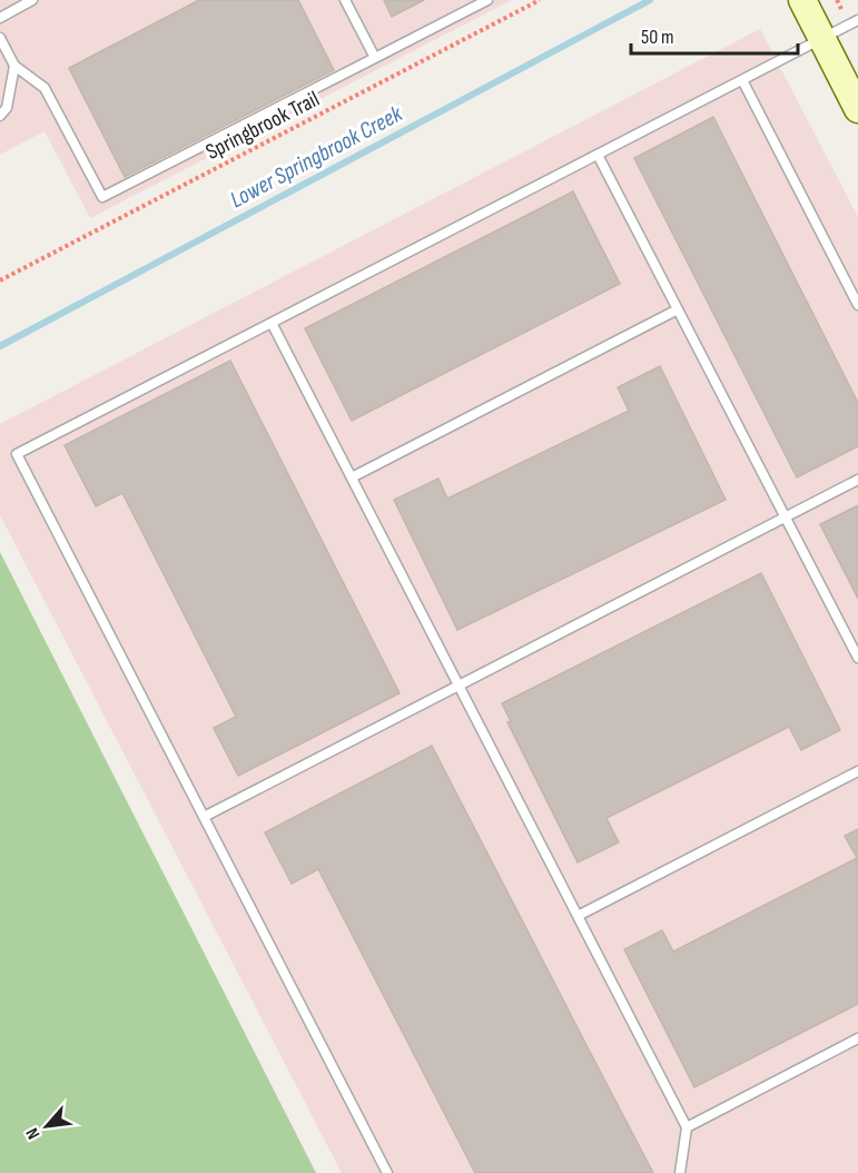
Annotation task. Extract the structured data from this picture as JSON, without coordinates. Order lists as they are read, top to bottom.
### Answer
{
  "streets": {
    "path": ["Springbrook Trail"]
  },
  "water": ["Lower Springbrook Creek"],
  "scale_bar": "50 m",
  "north": "bottom left"
}
